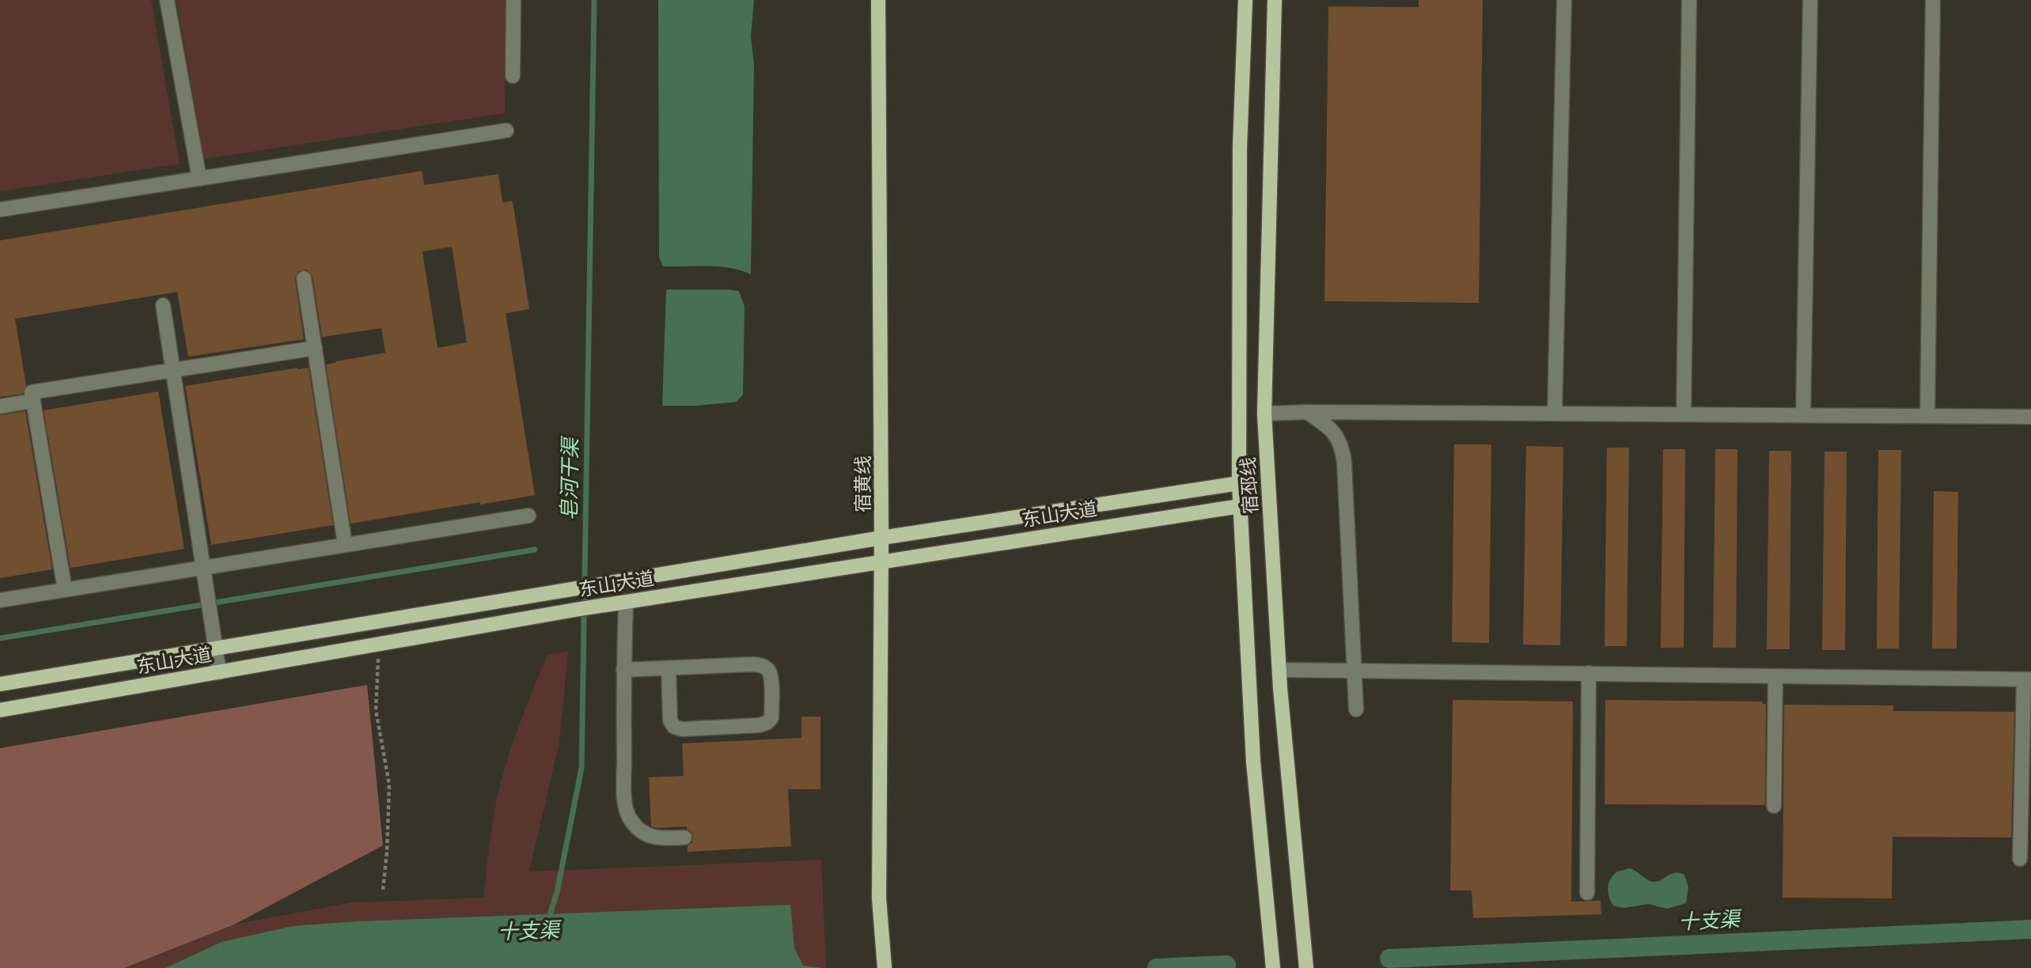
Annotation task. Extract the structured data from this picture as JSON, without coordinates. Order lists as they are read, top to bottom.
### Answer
{
  "streets": {
    "main road": ["宿黄线", "宿邳线", "东山大道"]
  },
  "crossings": [
    ["宿黄线", "东山大道"],
    ["宿邳线", "东山大道"]
  ],
  "water": ["皂河干渠", "十支渠"]
}
